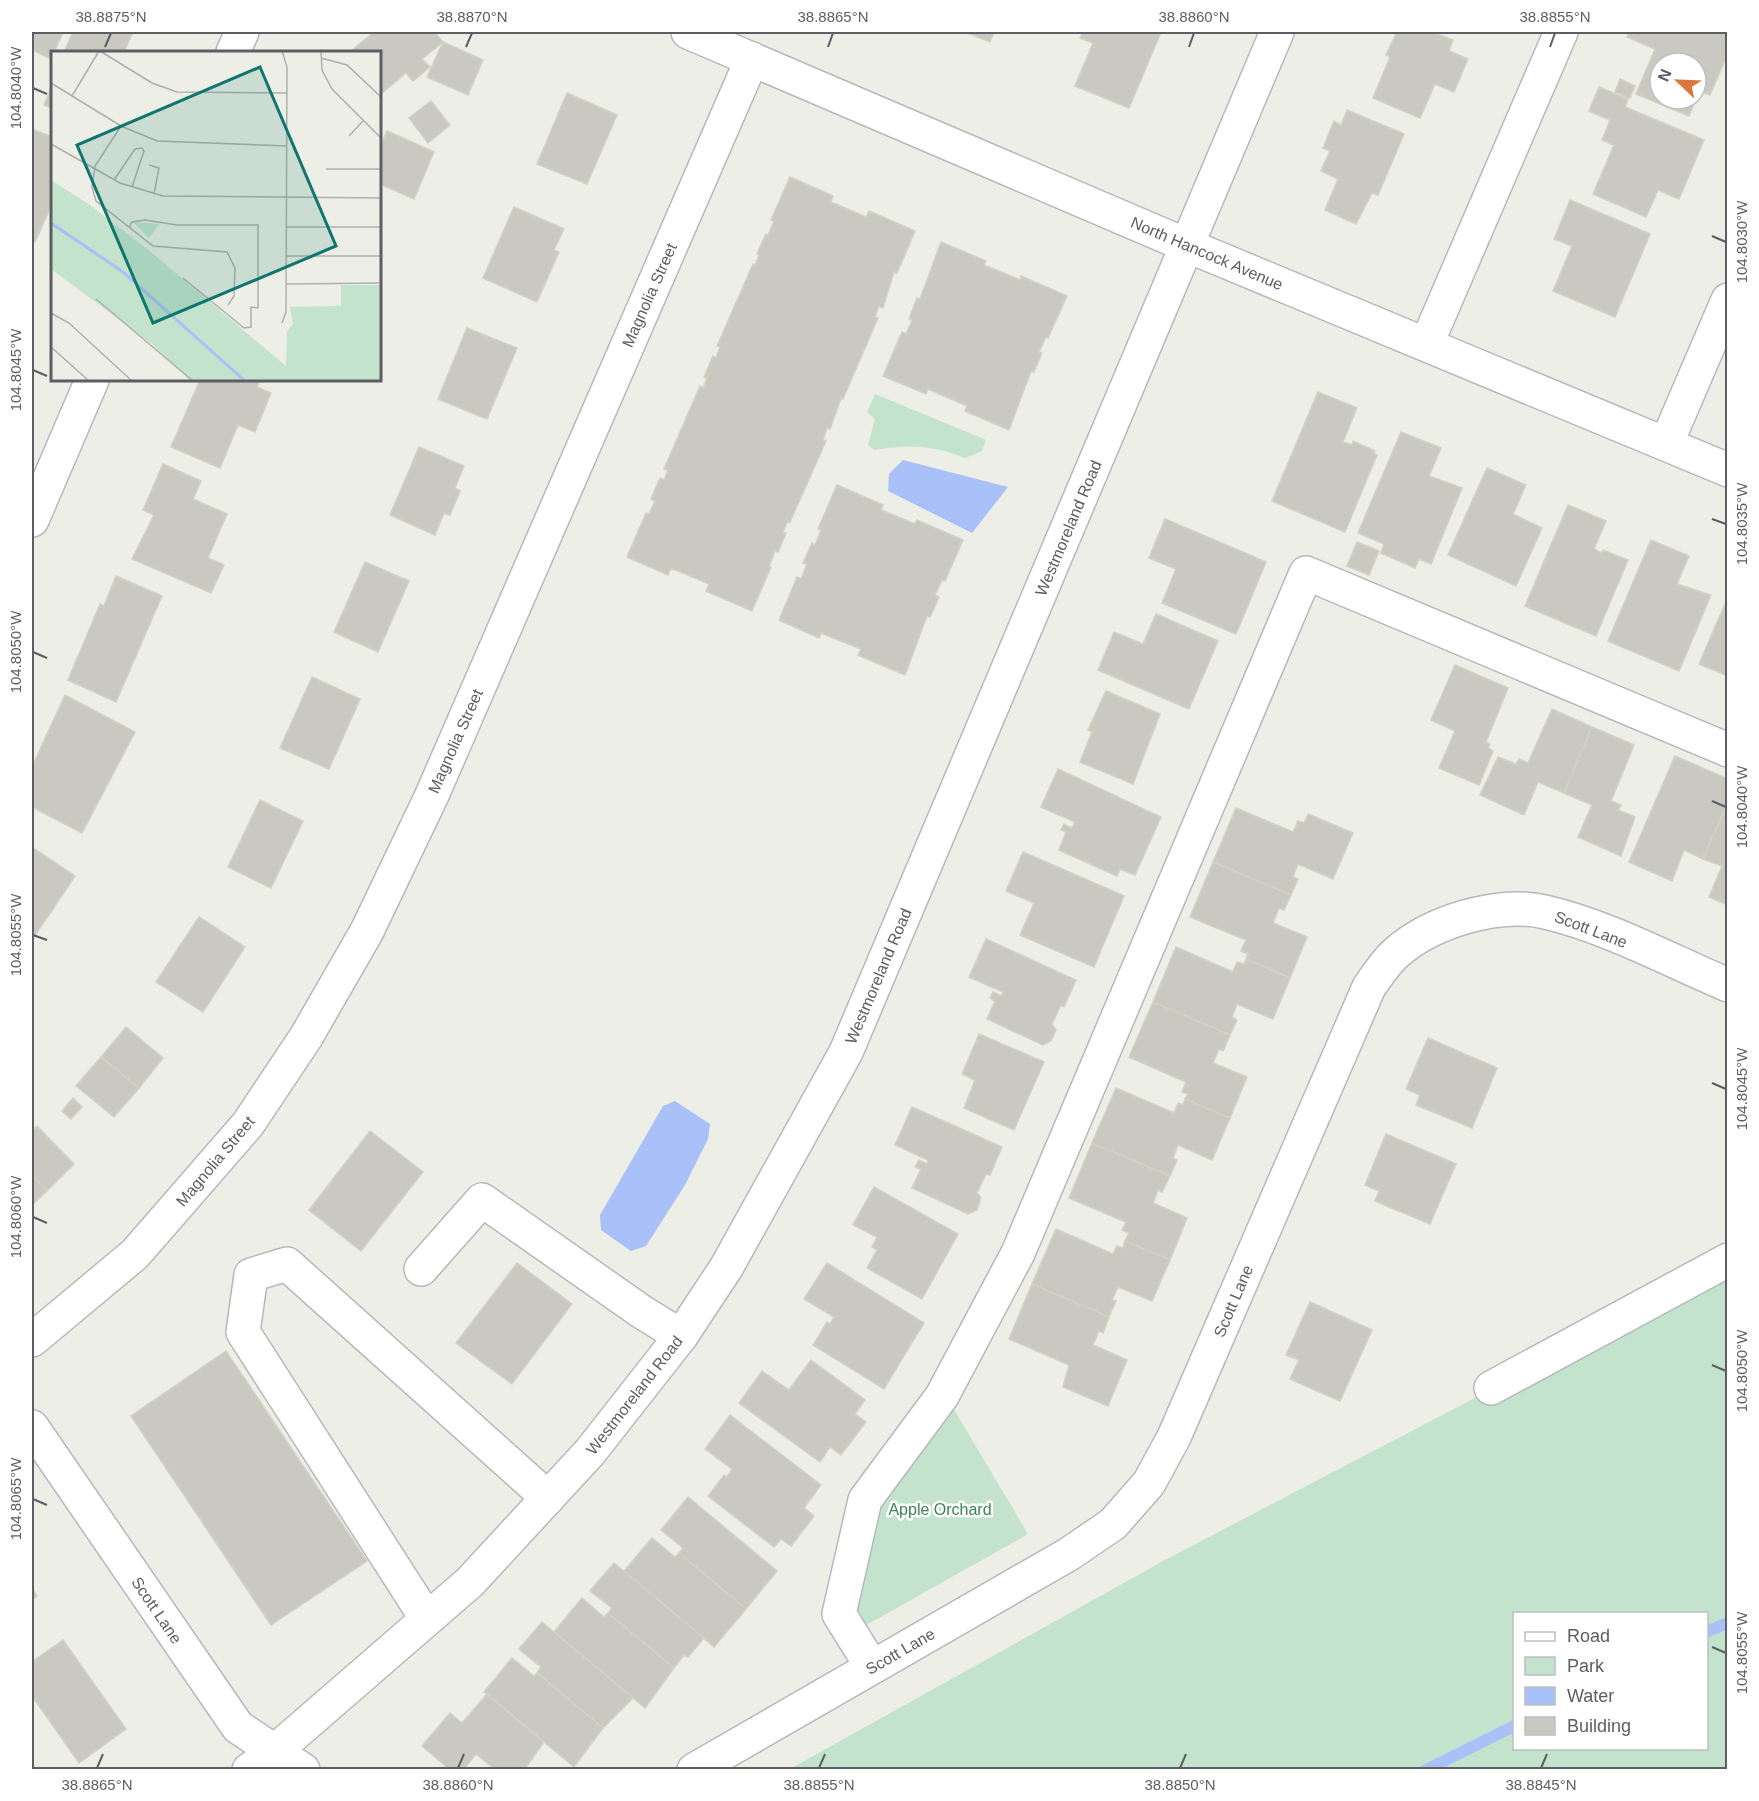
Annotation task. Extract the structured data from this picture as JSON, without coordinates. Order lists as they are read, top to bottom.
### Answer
{
  "streets": {
    "street": [
      "North Hancock Avenue",
      "Magnolia Street",
      "Westmoreland Road",
      "Scott Lane"
    ]
  },
  "crossings": [
    ["North Hancock Avenue", "Magnolia Street"],
    ["North Hancock Avenue", "Westmoreland Road"],
    ["Westmoreland Road", "Scott Lane"]
  ],
  "parks": ["Apple Orchard"],
  "legend": [
    "Road",
    "Park",
    "Water",
    "Building"
  ],
  "north": "top left",
  "coordinates": [
    "38.8875°N",
    "38.8870°N",
    "38.8865°N",
    "38.8860°N",
    "38.8855°N",
    "104.8040°W",
    "104.8030°W",
    "104.8045°W",
    "104.8035°W",
    "104.8050°W",
    "104.8055°W",
    "104.8060°W",
    "104.8065°W",
    "38.8850°N",
    "38.8845°N"
  ]
}
